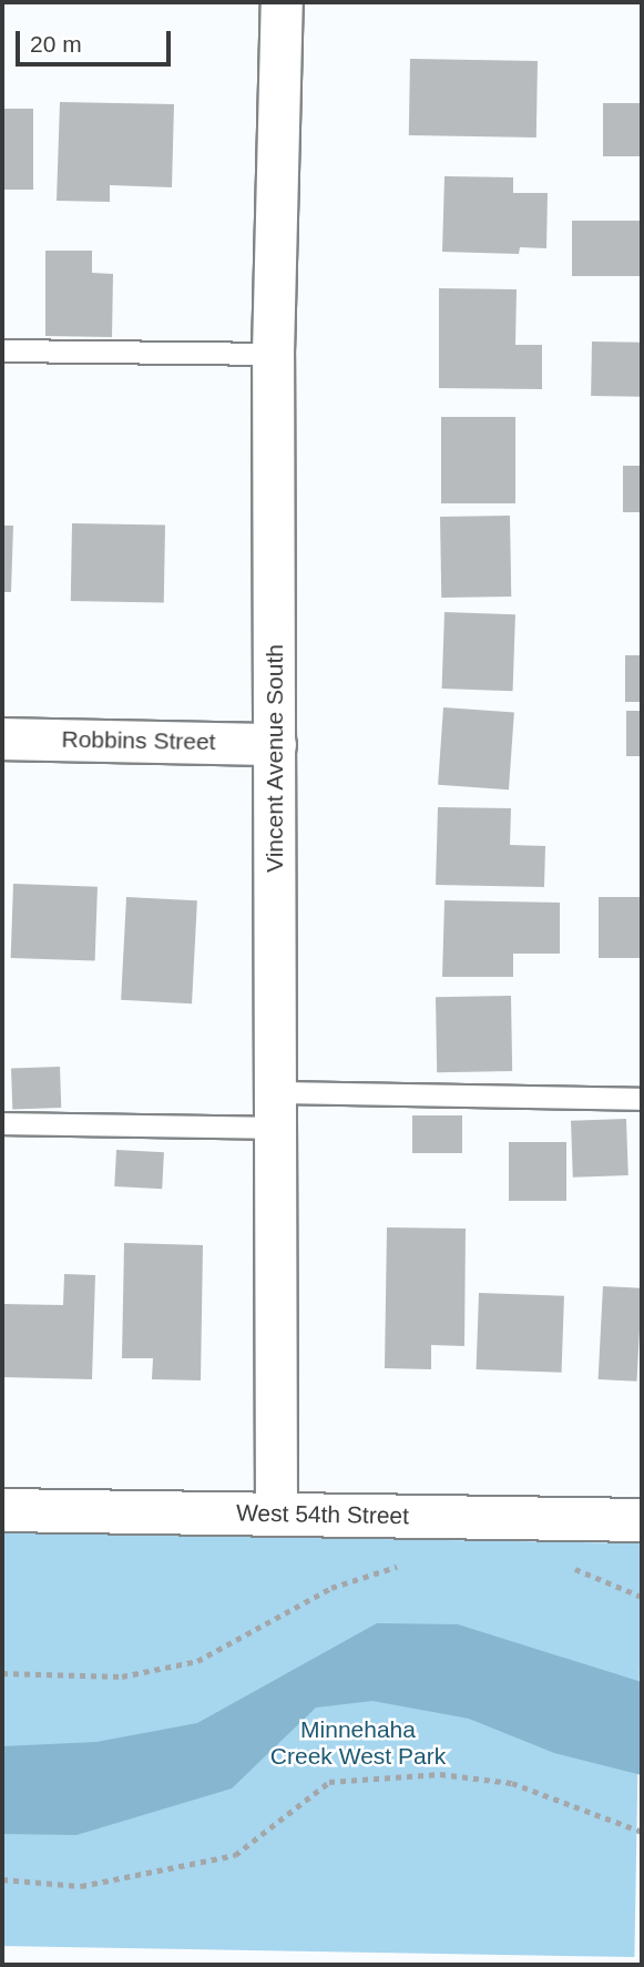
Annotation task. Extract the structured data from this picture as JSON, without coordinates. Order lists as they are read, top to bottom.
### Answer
{
  "streets": {
    "street": ["Robbins Street", "Vincent Avenue South", "West 54th Street"]
  },
  "crossings": [
    ["Robbins Street", "Vincent Avenue South"],
    ["Vincent Avenue South", "West 54th Street"]
  ],
  "parks": ["Minnehaha Creek West Park"],
  "scale_bar": "20 m"
}
